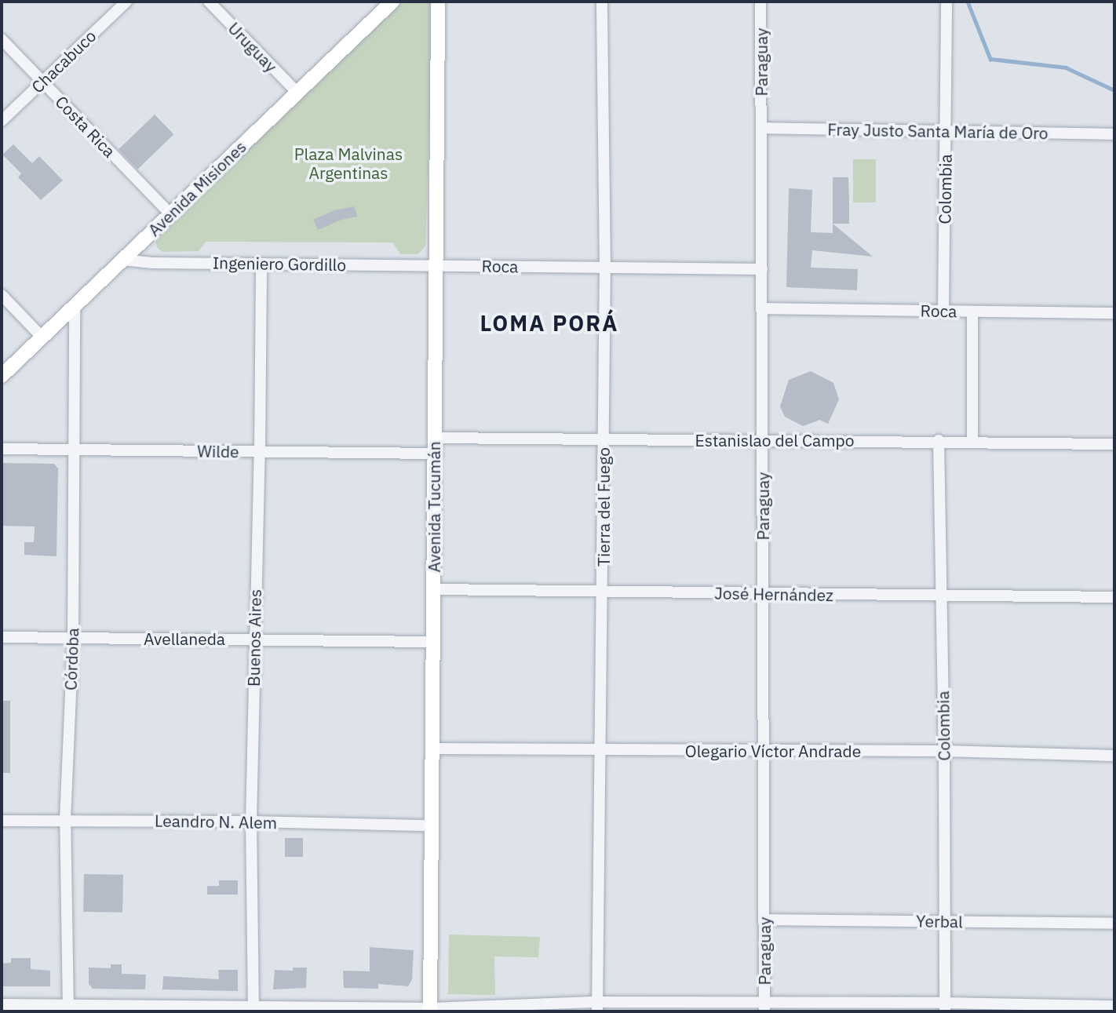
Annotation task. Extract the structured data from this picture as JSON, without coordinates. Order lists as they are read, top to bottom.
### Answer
{
  "streets": {
    "main road": ["Avenida Misiones", "Avenida Tucumán"],
    "street": [
      "Uruguay",
      "Chacabuco",
      "Paraguay",
      "Costa Rica",
      "Fray Justo Santa María de Oro",
      "Colombia",
      "Ingeniero Gordillo",
      "Roca",
      "Estanislao del Campo",
      "Wilde",
      "Tierra del Fuego",
      "José Hernández",
      "Buenos Aires",
      "Avellaneda",
      "Córdoba",
      "Olegario Víctor Andrade",
      "Leandro N. Alem",
      "Yerbal"
    ]
  },
  "crossings": [
    ["Uruguay", "Avenida Misiones"],
    ["Chacabuco", "Costa Rica"],
    ["Paraguay", "Fray Justo Santa María de Oro"],
    ["Paraguay", "Roca"],
    ["Paraguay", "Estanislao del Campo"],
    ["Paraguay", "José Hernández"],
    ["Paraguay", "Olegario Víctor Andrade"],
    ["Paraguay", "Yerbal"],
    ["Costa Rica", "Avenida Misiones"],
    ["Fray Justo Santa María de Oro", "Colombia"],
    ["Avenida Misiones", "Ingeniero Gordillo"],
    ["Avenida Misiones", "Córdoba"],
    ["Colombia", "Roca"],
    ["Colombia", "Estanislao del Campo"],
    ["Colombia", "José Hernández"],
    ["Colombia", "Olegario Víctor Andrade"],
    ["Colombia", "Yerbal"],
    ["Ingeniero Gordillo", "Roca"],
    ["Ingeniero Gordillo", "Avenida Tucumán"],
    ["Ingeniero Gordillo", "Buenos Aires"],
    ["Roca", "Avenida Tucumán"],
    ["Roca", "Tierra del Fuego"],
    ["Estanislao del Campo", "Avenida Tucumán"],
    ["Estanislao del Campo", "Tierra del Fuego"],
    ["Wilde", "Avenida Tucumán"],
    ["Wilde", "Buenos Aires"],
    ["Wilde", "Córdoba"],
    ["Avenida Tucumán", "José Hernández"],
    ["Avenida Tucumán", "Avellaneda"],
    ["Avenida Tucumán", "Olegario Víctor Andrade"],
    ["Avenida Tucumán", "Leandro N. Alem"],
    ["Tierra del Fuego", "José Hernández"],
    ["Tierra del Fuego", "Olegario Víctor Andrade"],
    ["Buenos Aires", "Avellaneda"],
    ["Buenos Aires", "Leandro N. Alem"],
    ["Avellaneda", "Córdoba"],
    ["Córdoba", "Leandro N. Alem"]
  ],
  "districts": ["LOMA PORÁ"],
  "parks": ["Plaza Malvinas Argentinas"]
}
